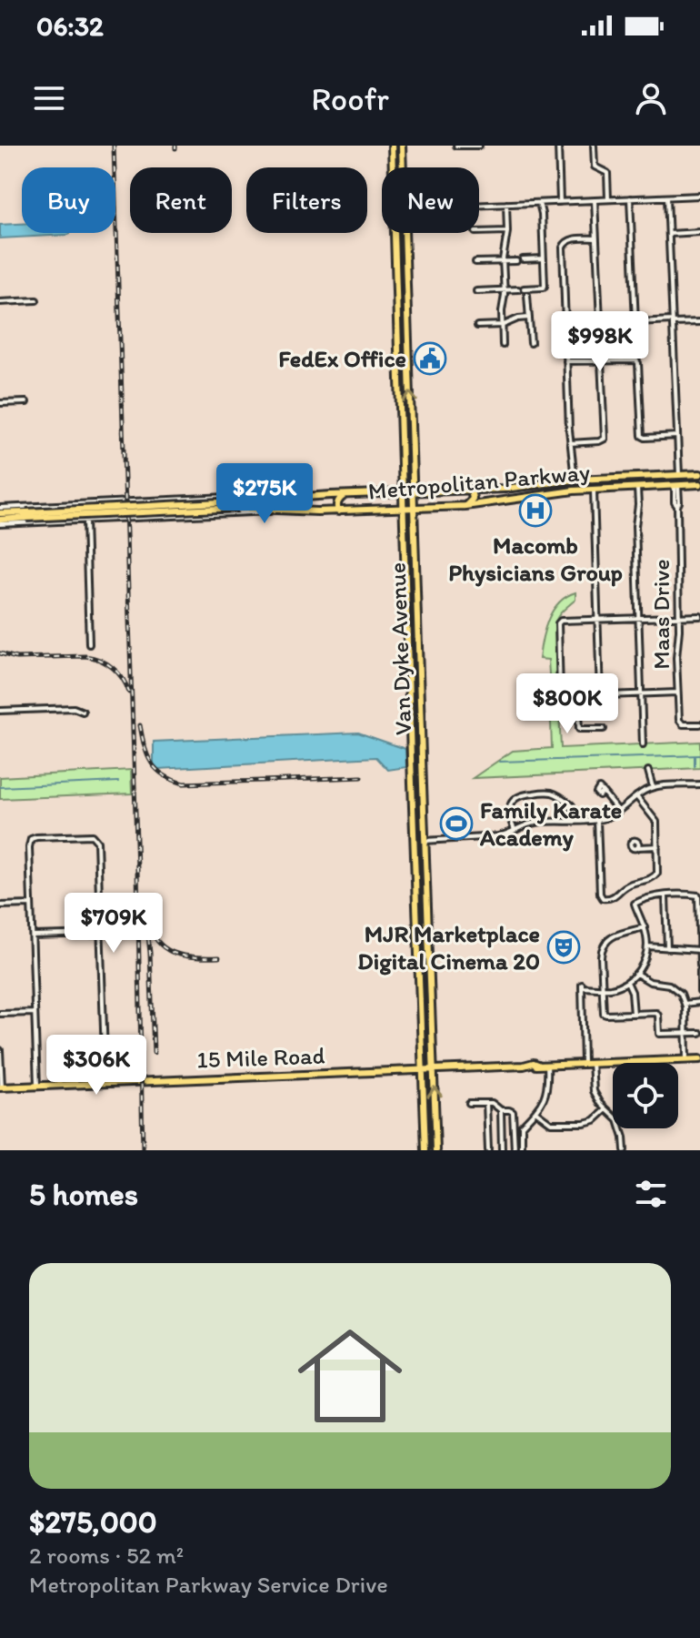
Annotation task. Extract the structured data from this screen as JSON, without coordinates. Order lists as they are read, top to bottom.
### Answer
{
  "streets": {
    "main road": ["Metropolitan Parkway", "Van Dyke Avenue", "15 Mile Road"],
    "street": ["Maas Drive"]
  },
  "crossings": [
    ["Metropolitan Parkway", "Maas Drive"],
    ["Metropolitan Parkway", "Van Dyke Avenue"],
    ["Van Dyke Avenue", "15 Mile Road"]
  ],
  "places": {
    "public building": ["FedEx Office"],
    "hospital": ["Macomb Physicians Group"],
    "sports": ["Family Karate Academy"],
    "theatre": ["MJR Marketplace Digital Cinema 20"]
  },
  "page": {
    "status": "06:32",
    "header": "Roofr",
    "chip": [
      "Buy",
      "Rent",
      "Filters",
      "New"
    ],
    "price": [
      "$998K",
      "$275K",
      "$800K",
      "$709K",
      "$306K"
    ],
    "heading": "5 homes",
    "list": [
      {
        "name": "$275,000",
        "note": "2 rooms · 52 m² · Metropolitan Parkway Service Drive"
      }
    ]
  }
}
